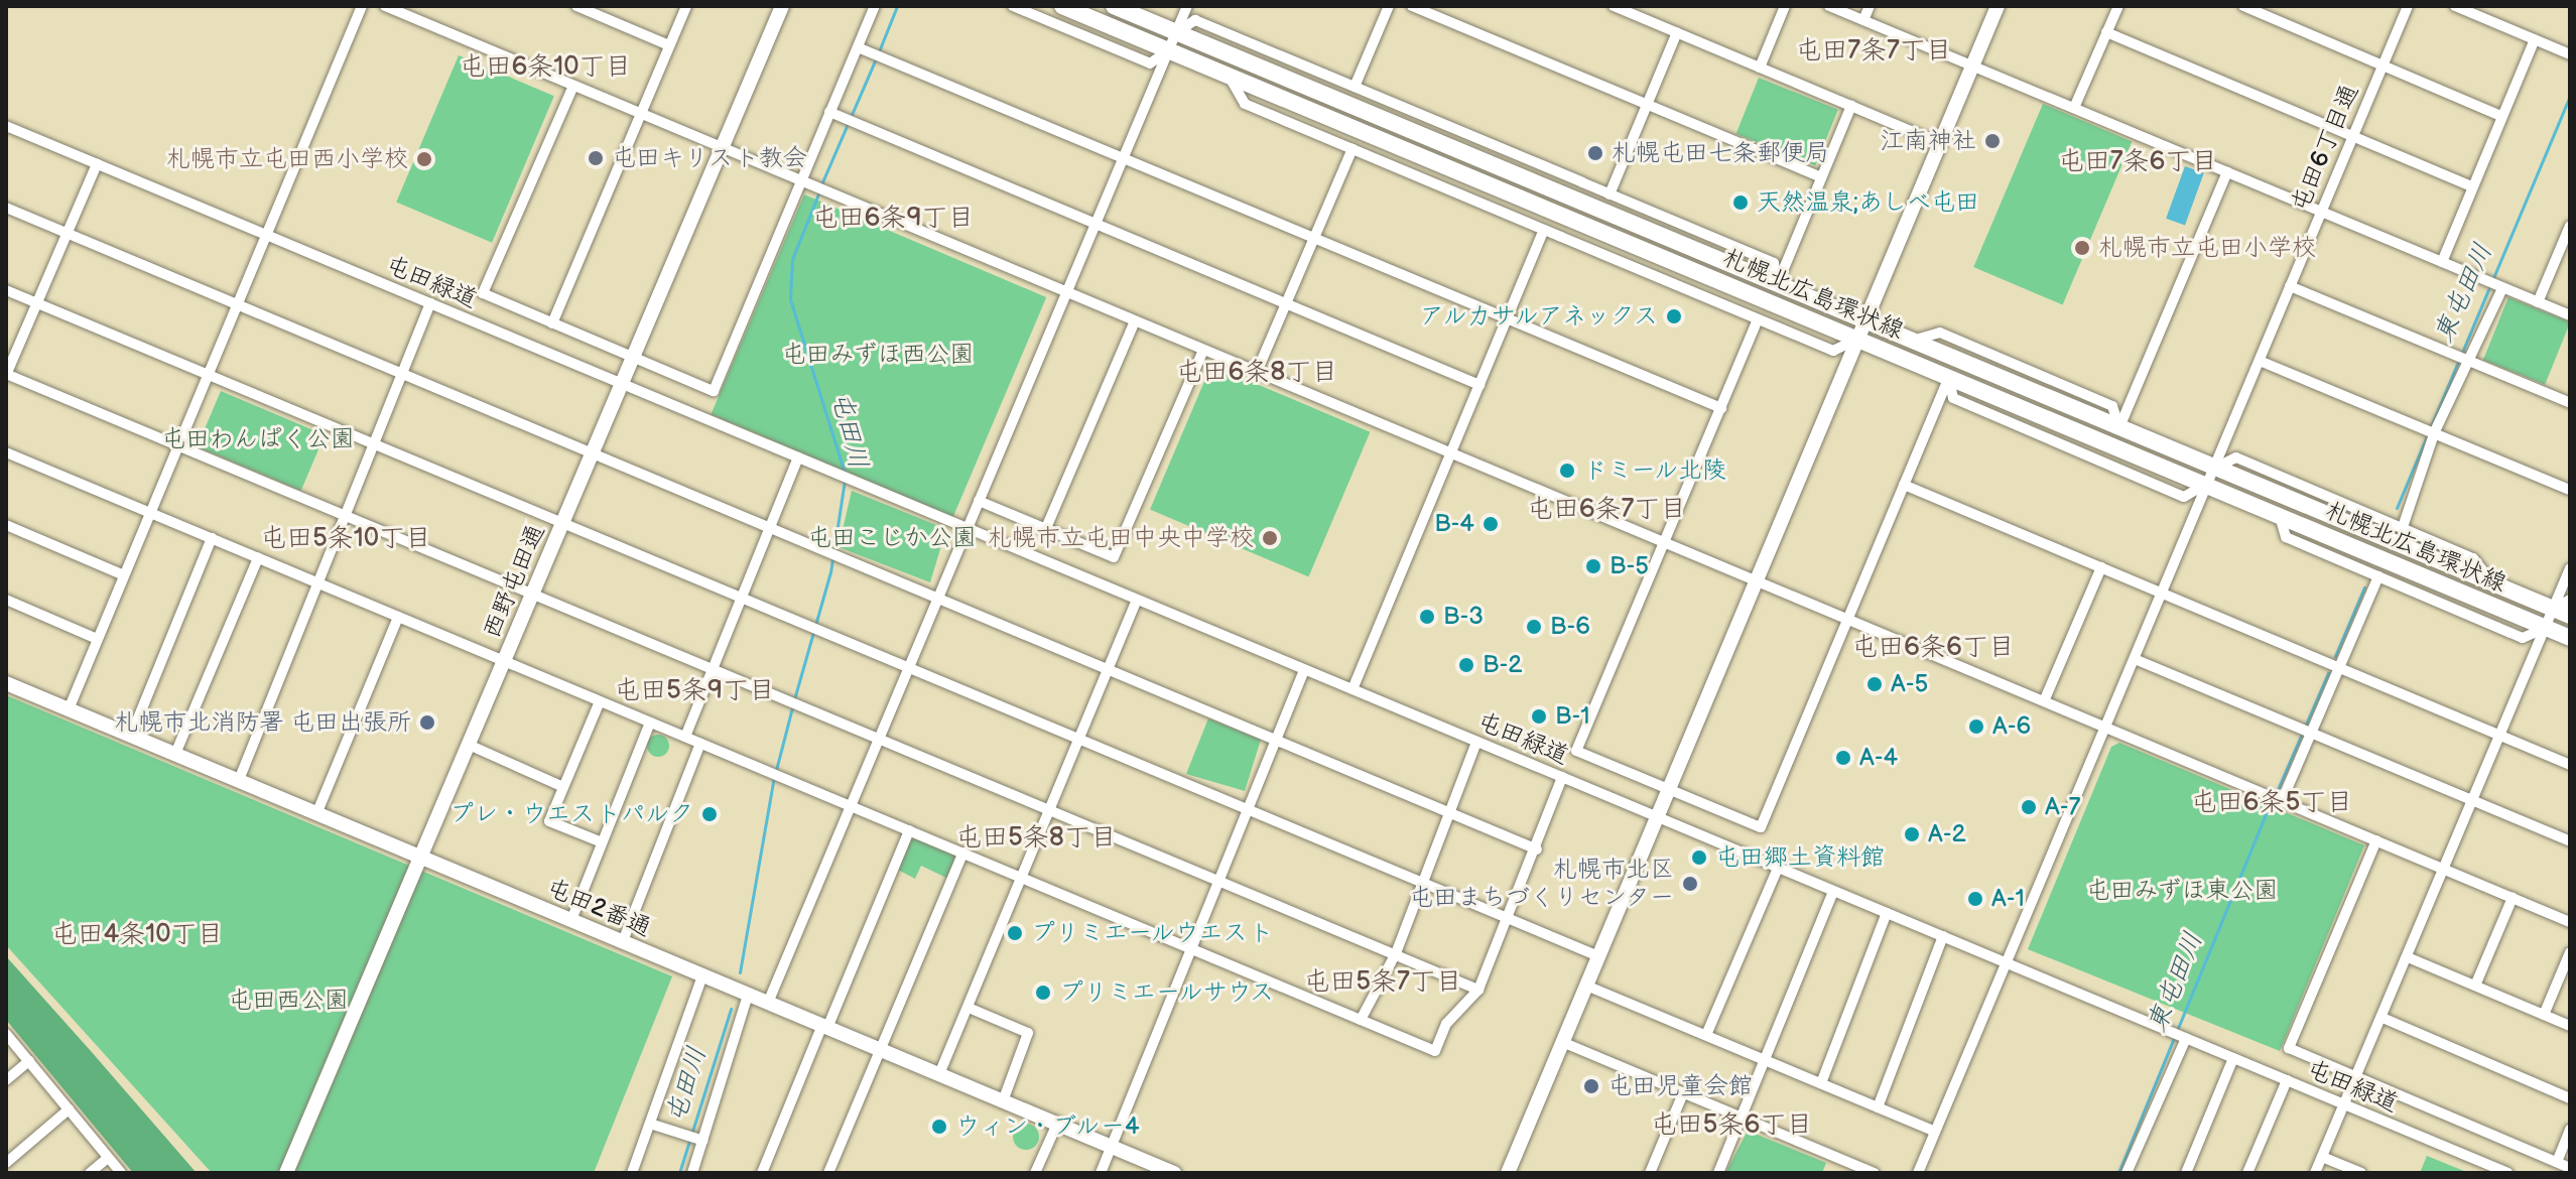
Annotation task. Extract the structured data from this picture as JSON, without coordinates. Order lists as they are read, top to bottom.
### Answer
{
  "streets": {
    "main road": ["札幌北広島環状線"],
    "street": [
      "屯田6丁目通",
      "屯田緑道",
      "西野屯田通",
      "屯田2番通"
    ]
  },
  "crossings": [
    ["屯田6丁目通", "屯田緑道"],
    ["屯田6丁目通", "札幌北広島環状線"],
    ["屯田緑道", "西野屯田通"],
    ["西野屯田通", "屯田2番通"]
  ],
  "districts": [
    "屯田7条7丁目",
    "屯田6条10丁目",
    "屯田7条6丁目",
    "屯田6条9丁目",
    "屯田6条8丁目",
    "屯田6条7丁目",
    "屯田5条10丁目",
    "屯田6条6丁目",
    "屯田5条9丁目",
    "屯田6条5丁目",
    "屯田5条8丁目",
    "屯田4条10丁目",
    "屯田5条7丁目",
    "屯田5条6丁目"
  ],
  "water": ["東屯田川", "屯田川"],
  "parks": [
    "屯田みずほ西公園",
    "屯田わんぱく公園",
    "屯田こじか公園",
    "屯田みずほ東公園",
    "屯田西公園"
  ],
  "places": [
    "江南神社",
    "札幌屯田七条郵便局",
    "屯田キリスト教会",
    "札幌市立屯田西小学校",
    "天然温泉;あしべ屯田",
    "札幌市立屯田小学校",
    "アルカサルアネックス",
    "ドミール北陵",
    "B-4",
    "札幌市立屯田中央中学校",
    "B-5",
    "B-3",
    "B-6",
    "B-2",
    "A-5",
    "B-1",
    "札幌市北消防署 屯田出張所",
    "A-6",
    "A-4",
    "A-7",
    "プレ・ウエストパルク",
    "A-2",
    "屯田郷土資料館",
    "札幌市北区 屯田まちづくりセンター",
    "A-1",
    "プリミエールウエスト",
    "プリミエールサウス",
    "屯田児童会館",
    "ウィン・ブルー4"
  ]
}
